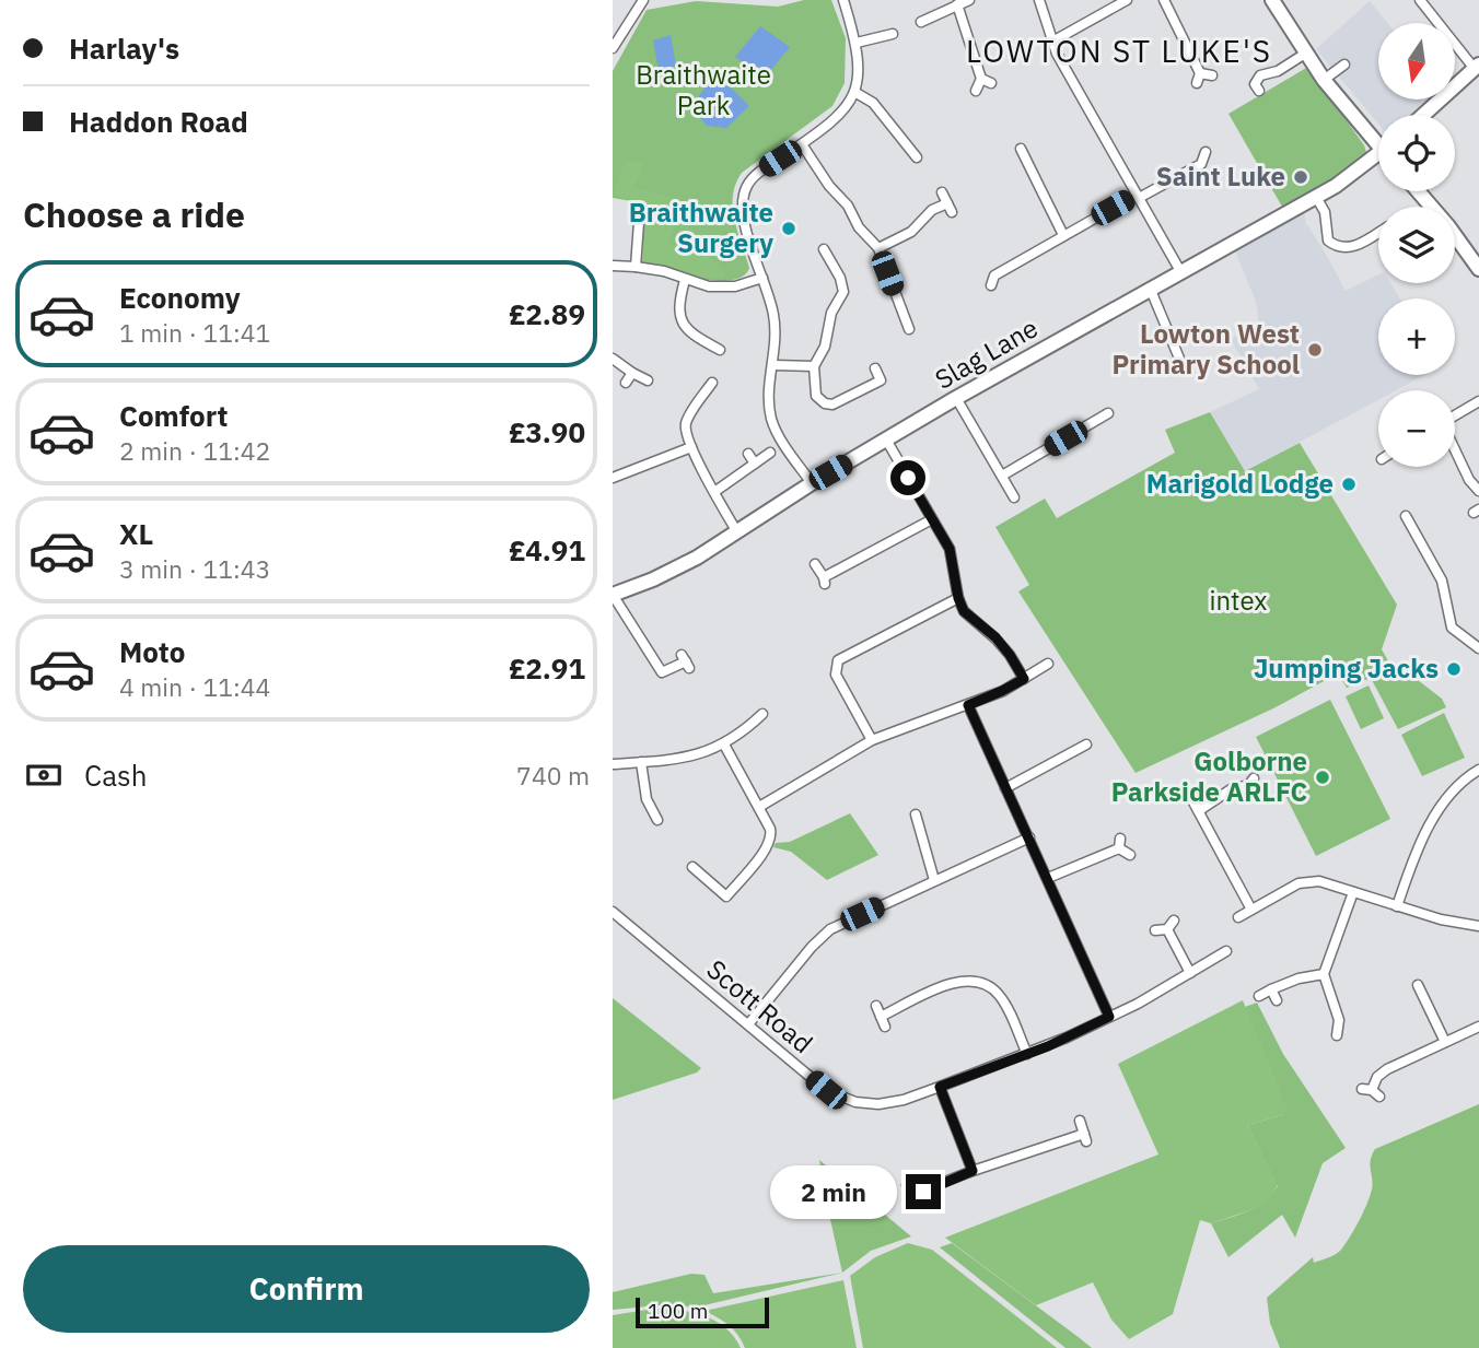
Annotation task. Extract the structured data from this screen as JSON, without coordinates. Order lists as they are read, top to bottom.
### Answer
{
  "streets": {
    "street": ["Slag Lane", "Scott Road"]
  },
  "districts": ["LOWTON ST LUKE'S"],
  "parks": ["Braithwaite Park", "intex"],
  "places": [
    "Saint Luke",
    "Braithwaite Surgery",
    "Lowton West Primary School",
    "Marigold Lodge",
    "Jumping Jacks",
    "Golborne Parkside ARLFC"
  ],
  "scale_bar": "100 m",
  "north": "bottom",
  "page": {
    "banner": ["Harlay's", "Haddon Road"],
    "map_buttons": ["+", "−"],
    "heading": "Choose a ride",
    "list": [
      {
        "name": "Economy",
        "note": "1 min · 11:41",
        "value": "£2.89"
      },
      {
        "name": "Comfort",
        "note": "2 min · 11:42",
        "value": "£3.90"
      },
      {
        "name": "XL",
        "note": "3 min · 11:43",
        "value": "£4.91"
      },
      {
        "name": "Moto",
        "note": "4 min · 11:44",
        "value": "£2.91"
      }
    ],
    "pay": ["Cash", "740 m"],
    "bubble": "2 min",
    "buttons": "Confirm",
    "scale": "100 m"
  }
}
